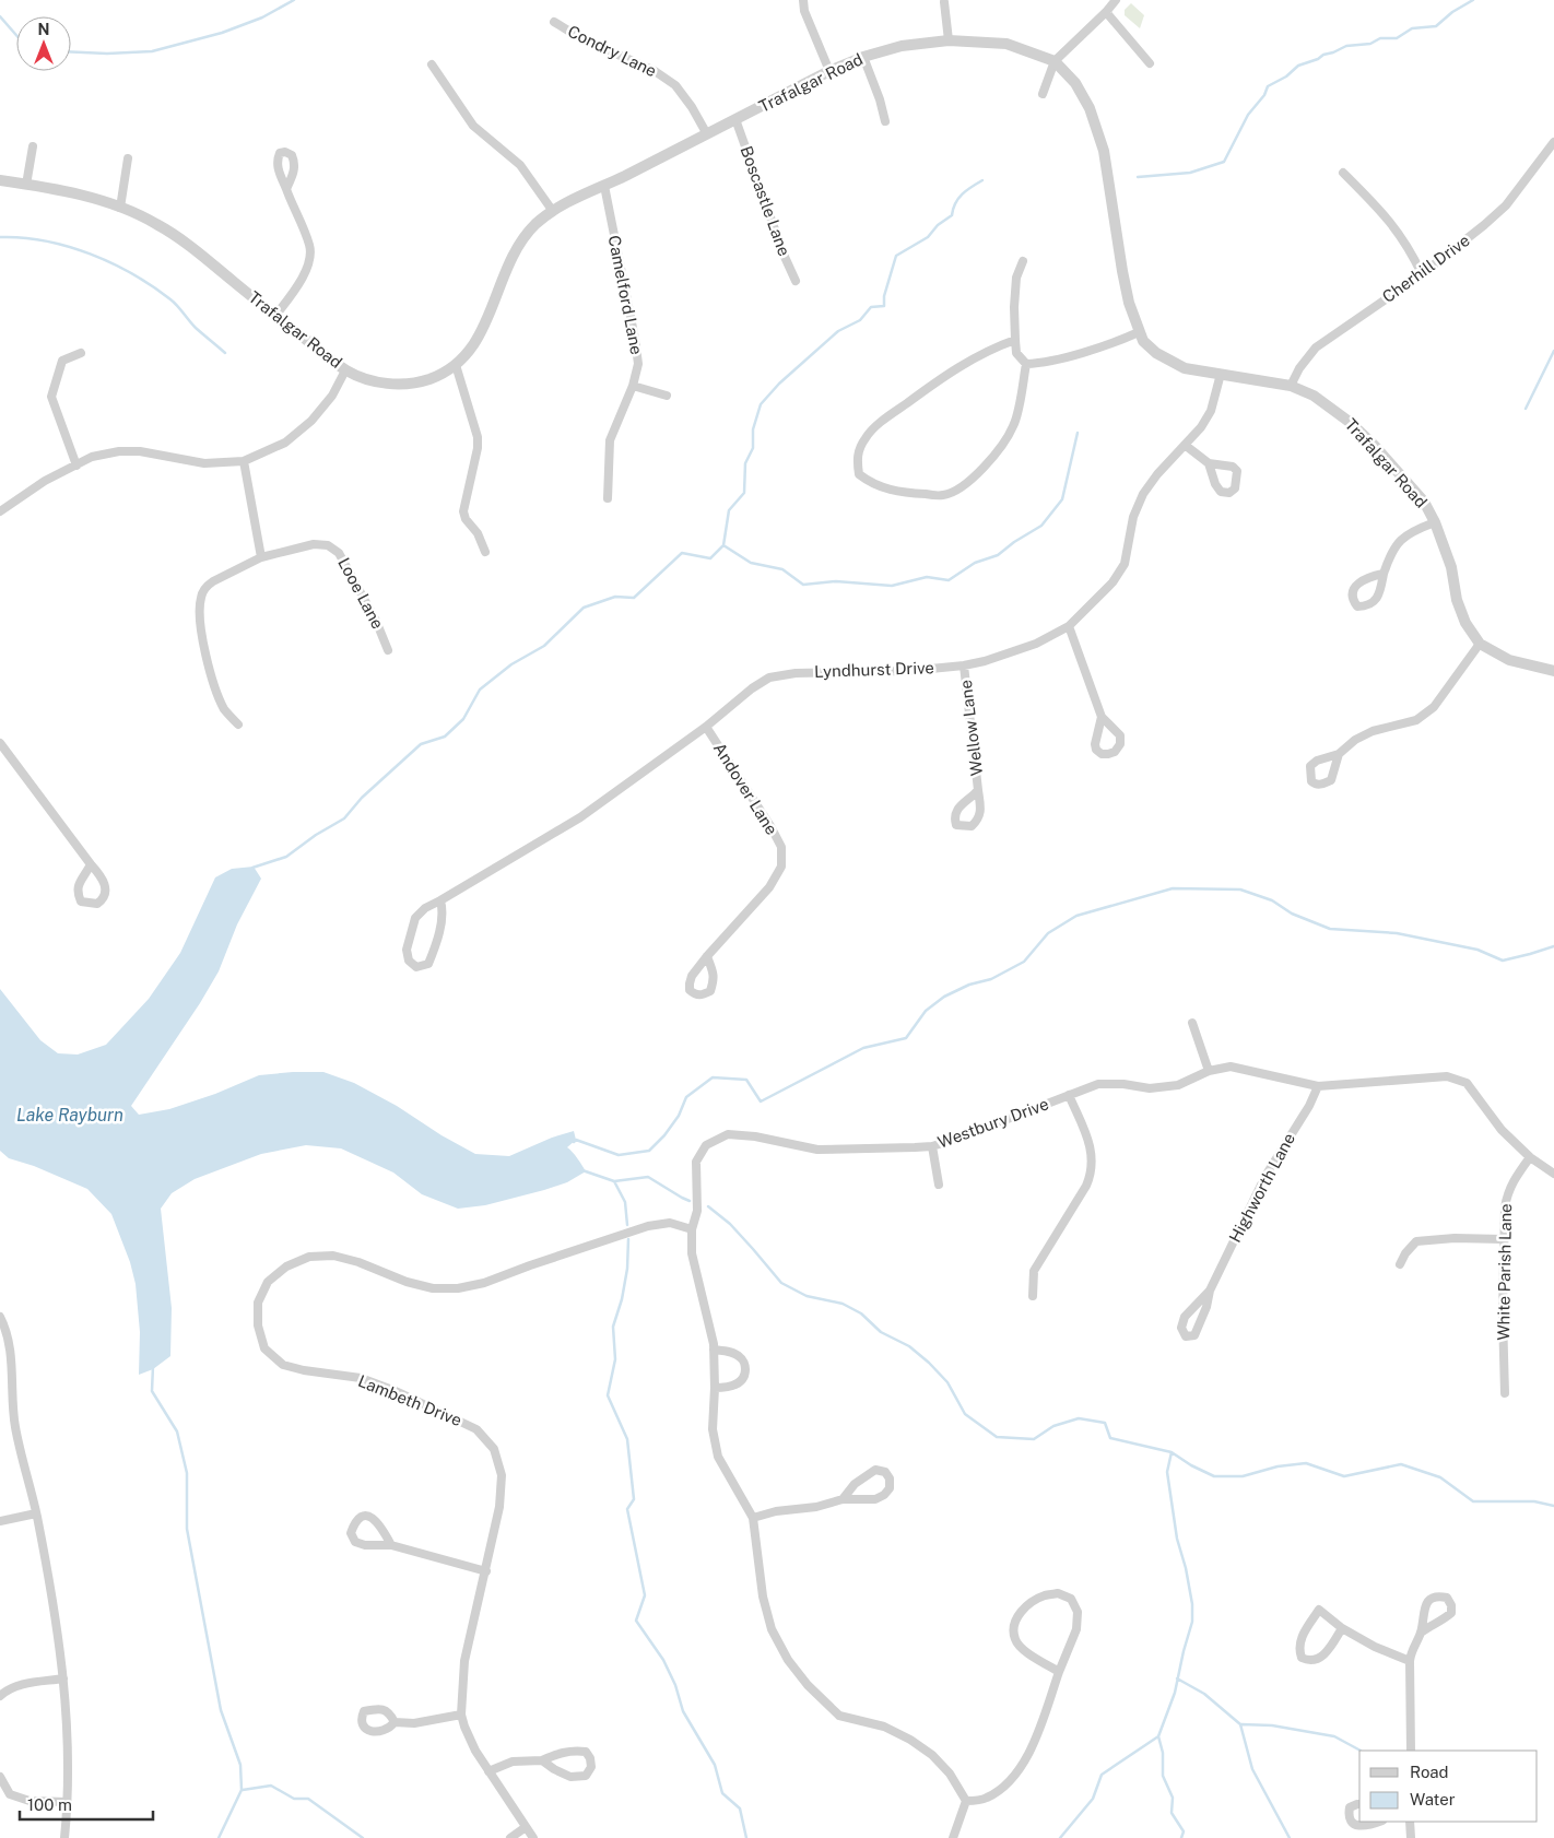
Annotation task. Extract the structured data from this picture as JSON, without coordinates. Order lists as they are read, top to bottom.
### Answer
{
  "streets": {
    "street": [
      "Condry Lane",
      "Trafalgar Road",
      "Boscastle Lane",
      "Cherhill Drive",
      "Camelford Lane",
      "Looe Lane",
      "Lyndhurst Drive",
      "Wellow Lane",
      "Andover Lane",
      "Westbury Drive",
      "Highworth Lane",
      "White Parish Lane",
      "Lambeth Drive"
    ]
  },
  "crossings": [
    ["Condry Lane", "Trafalgar Road"],
    ["Trafalgar Road", "Boscastle Lane"],
    ["Trafalgar Road", "Cherhill Drive"],
    ["Trafalgar Road", "Camelford Lane"],
    ["Trafalgar Road", "Lyndhurst Drive"],
    ["Lyndhurst Drive", "Wellow Lane"],
    ["Lyndhurst Drive", "Andover Lane"],
    ["Westbury Drive", "Highworth Lane"],
    ["Westbury Drive", "White Parish Lane"],
    ["Westbury Drive", "Lambeth Drive"]
  ],
  "water": ["Lake Rayburn"],
  "legend": ["Road", "Water"],
  "scale_bar": "100 m",
  "north": "top"
}
